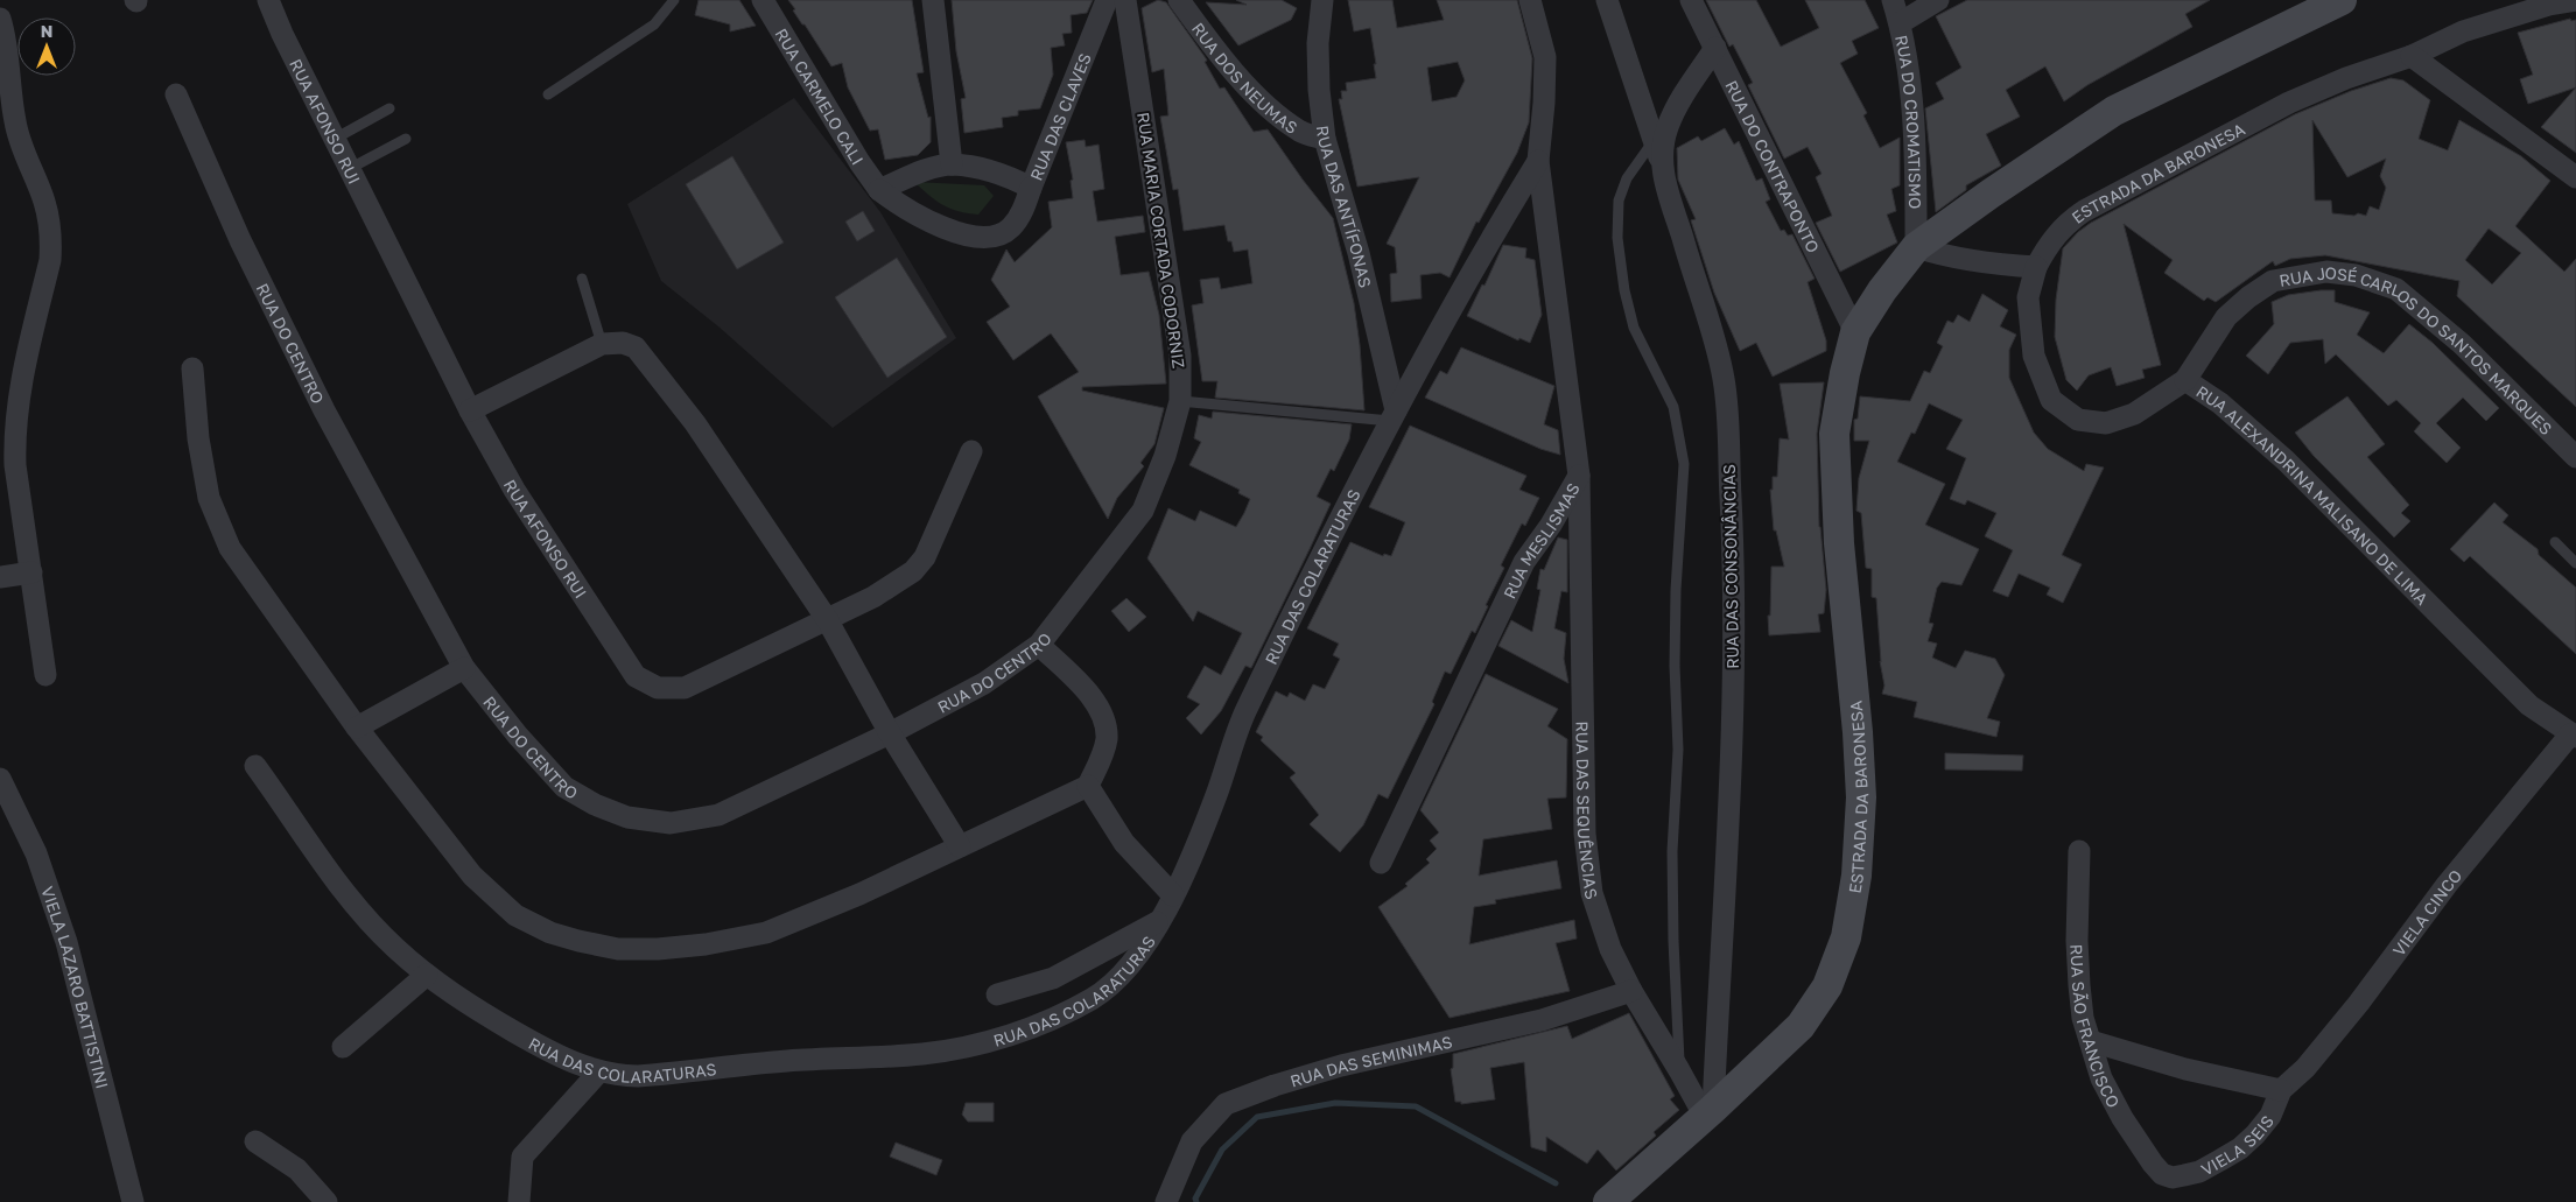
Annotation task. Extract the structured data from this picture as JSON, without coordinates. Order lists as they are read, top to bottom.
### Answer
{
  "streets": {
    "main road": ["ESTRADA DA BARONESA"],
    "street": [
      "RUA DOS NEUMAS",
      "RUA CARMELO CALI",
      "RUA DAS CLAVES",
      "RUA AFONSO RUI",
      "RUA DO CROMATISMO",
      "RUA DO CONTRAPONTO",
      "RUA DAS ANTÍFONAS",
      "RUA MARIA CORTADA CODORNIZ",
      "RUA DO CENTRO",
      "RUA JOSÉ CARLOS DO SANTOS MARQUES",
      "RUA ALEXANDRINA MALISANO DE LIMA",
      "RUA MESLISMAS",
      "RUA DAS CONSONÂNCIAS",
      "RUA DAS COLARATURAS",
      "RUA DAS SEQUÊNCIAS",
      "VIELA CINCO",
      "VIELA LAZARO BATTISTINI",
      "RUA SÃO FRANCISCO",
      "RUA DAS SEMINIMAS",
      "VIELA SEIS"
    ]
  },
  "crossings": [
    ["RUA DOS NEUMAS", "RUA DAS ANTÍFONAS"],
    ["RUA CARMELO CALI", "RUA DAS CLAVES"],
    ["RUA DO CROMATISMO", "ESTRADA DA BARONESA"],
    ["RUA DO CONTRAPONTO", "ESTRADA DA BARONESA"],
    ["RUA DO CONTRAPONTO", "RUA DAS CONSONÂNCIAS"],
    ["ESTRADA DA BARONESA", "RUA ALEXANDRINA MALISANO DE LIMA"],
    ["ESTRADA DA BARONESA", "RUA DAS CONSONÂNCIAS"],
    ["ESTRADA DA BARONESA", "RUA DAS SEQUÊNCIAS"],
    ["RUA DAS ANTÍFONAS", "RUA DAS COLARATURAS"],
    ["RUA MARIA CORTADA CODORNIZ", "RUA DO CENTRO"],
    ["RUA JOSÉ CARLOS DO SANTOS MARQUES", "RUA ALEXANDRINA MALISANO DE LIMA"],
    ["RUA ALEXANDRINA MALISANO DE LIMA", "VIELA CINCO"],
    ["RUA MESLISMAS", "RUA DAS COLARATURAS"],
    ["RUA MESLISMAS", "RUA DAS SEQUÊNCIAS"],
    ["RUA DAS CONSONÂNCIAS", "RUA DAS SEQUÊNCIAS"],
    ["RUA DAS SEQUÊNCIAS", "RUA DAS SEMINIMAS"],
    ["VIELA CINCO", "VIELA SEIS"],
    ["RUA SÃO FRANCISCO", "VIELA SEIS"]
  ],
  "north": "top"
}
